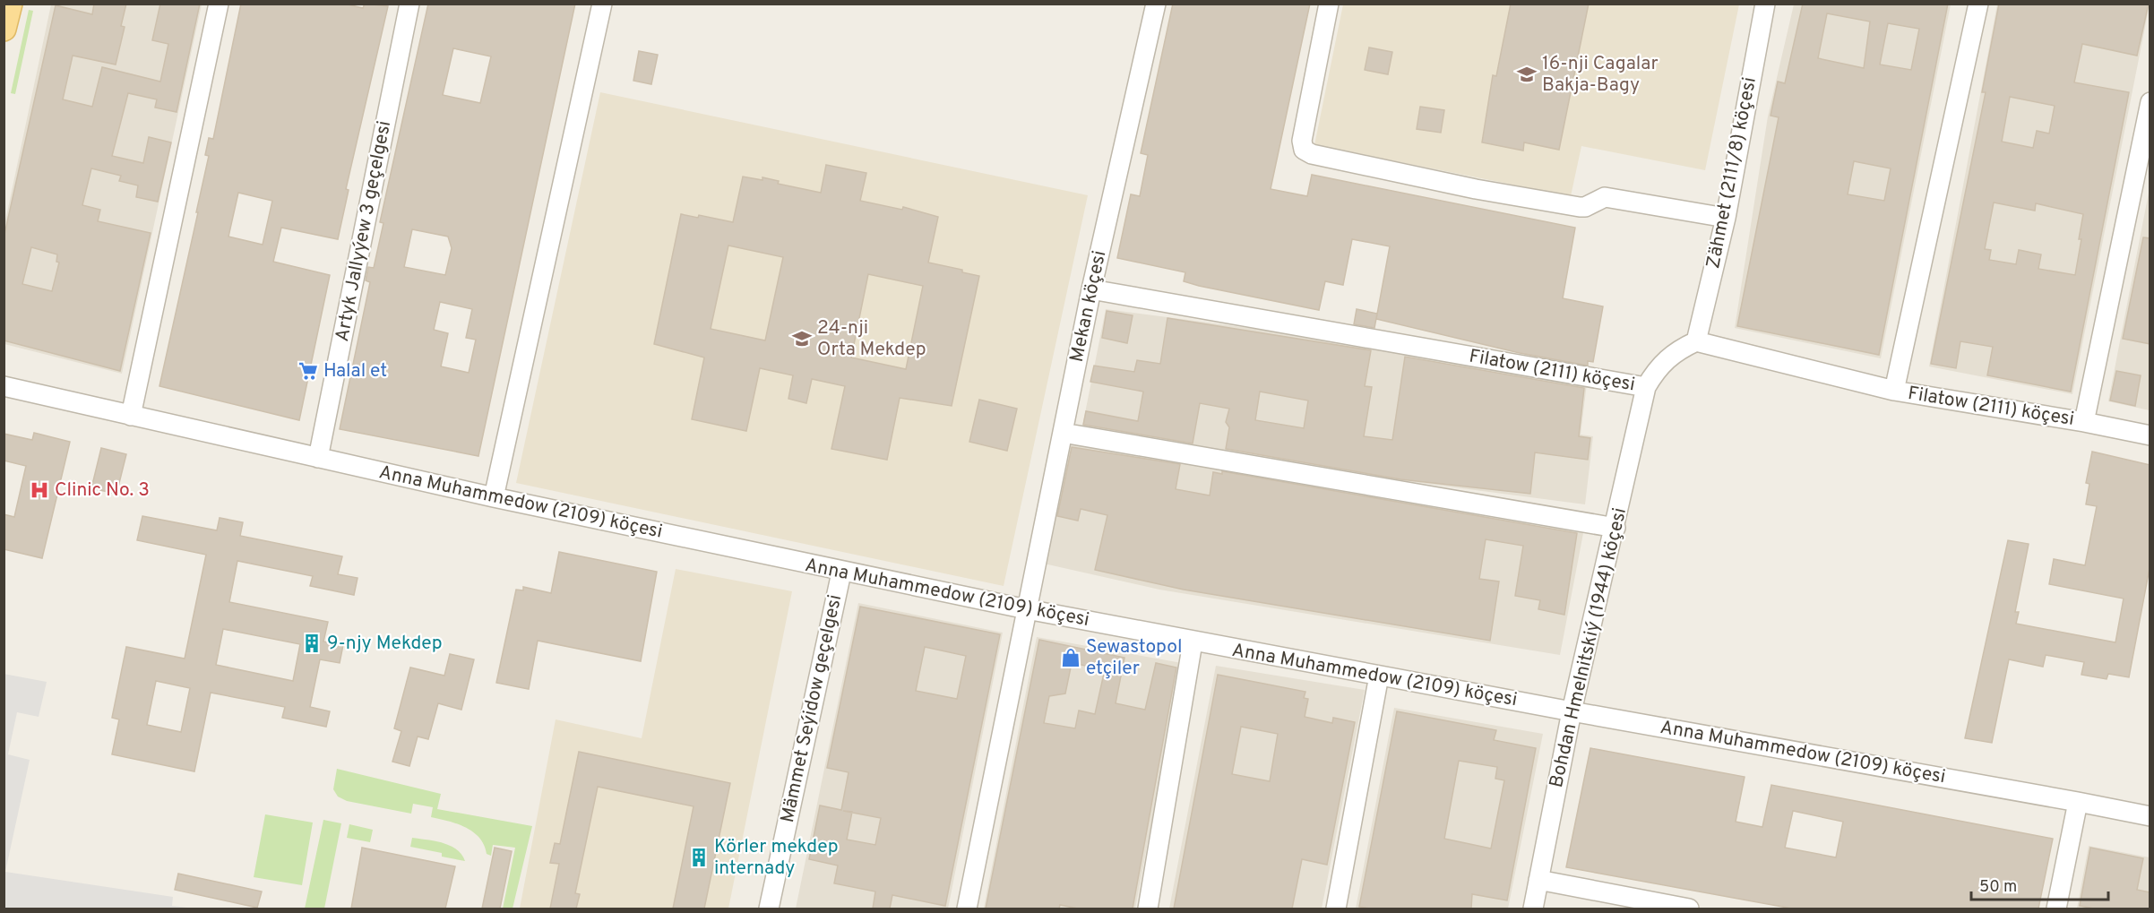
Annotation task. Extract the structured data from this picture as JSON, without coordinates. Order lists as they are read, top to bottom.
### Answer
{
  "streets": {
    "street": [
      "Zähmet (2111/8) köçesi",
      "Artyk Jallyýew 3 geçelgesi",
      "Mekan köçesi",
      "Filatow (2111) köçesi",
      "Anna Muhammedow (2109) köçesi",
      "Bohdan Hmelnitskiý (1944) köçesi",
      "Mämmet Seýidow geçelgesi"
    ]
  },
  "crossings": [
    ["Zähmet (2111/8) köçesi", "Filatow (2111) köçesi"],
    ["Artyk Jallyýew 3 geçelgesi", "Anna Muhammedow (2109) köçesi"],
    ["Mekan köçesi", "Filatow (2111) köçesi"],
    ["Mekan köçesi", "Anna Muhammedow (2109) köçesi"],
    ["Filatow (2111) köçesi", "Bohdan Hmelnitskiý (1944) köçesi"],
    ["Anna Muhammedow (2109) köçesi", "Bohdan Hmelnitskiý (1944) köçesi"],
    ["Anna Muhammedow (2109) köçesi", "Mämmet Seýidow geçelgesi"]
  ],
  "places": {
    "school or university": ["16-nji Cagalar Bakja-Bagy", "24-nji Orta Mekdep"],
    "supermarket": ["Halal et"],
    "hospital": ["Clinic No. 3"],
    "building": ["9-njy Mekdep", "Körler mekdep internady"],
    "shop": ["Sewastopol etçiler"]
  },
  "scale_bar": "50 m"
}
